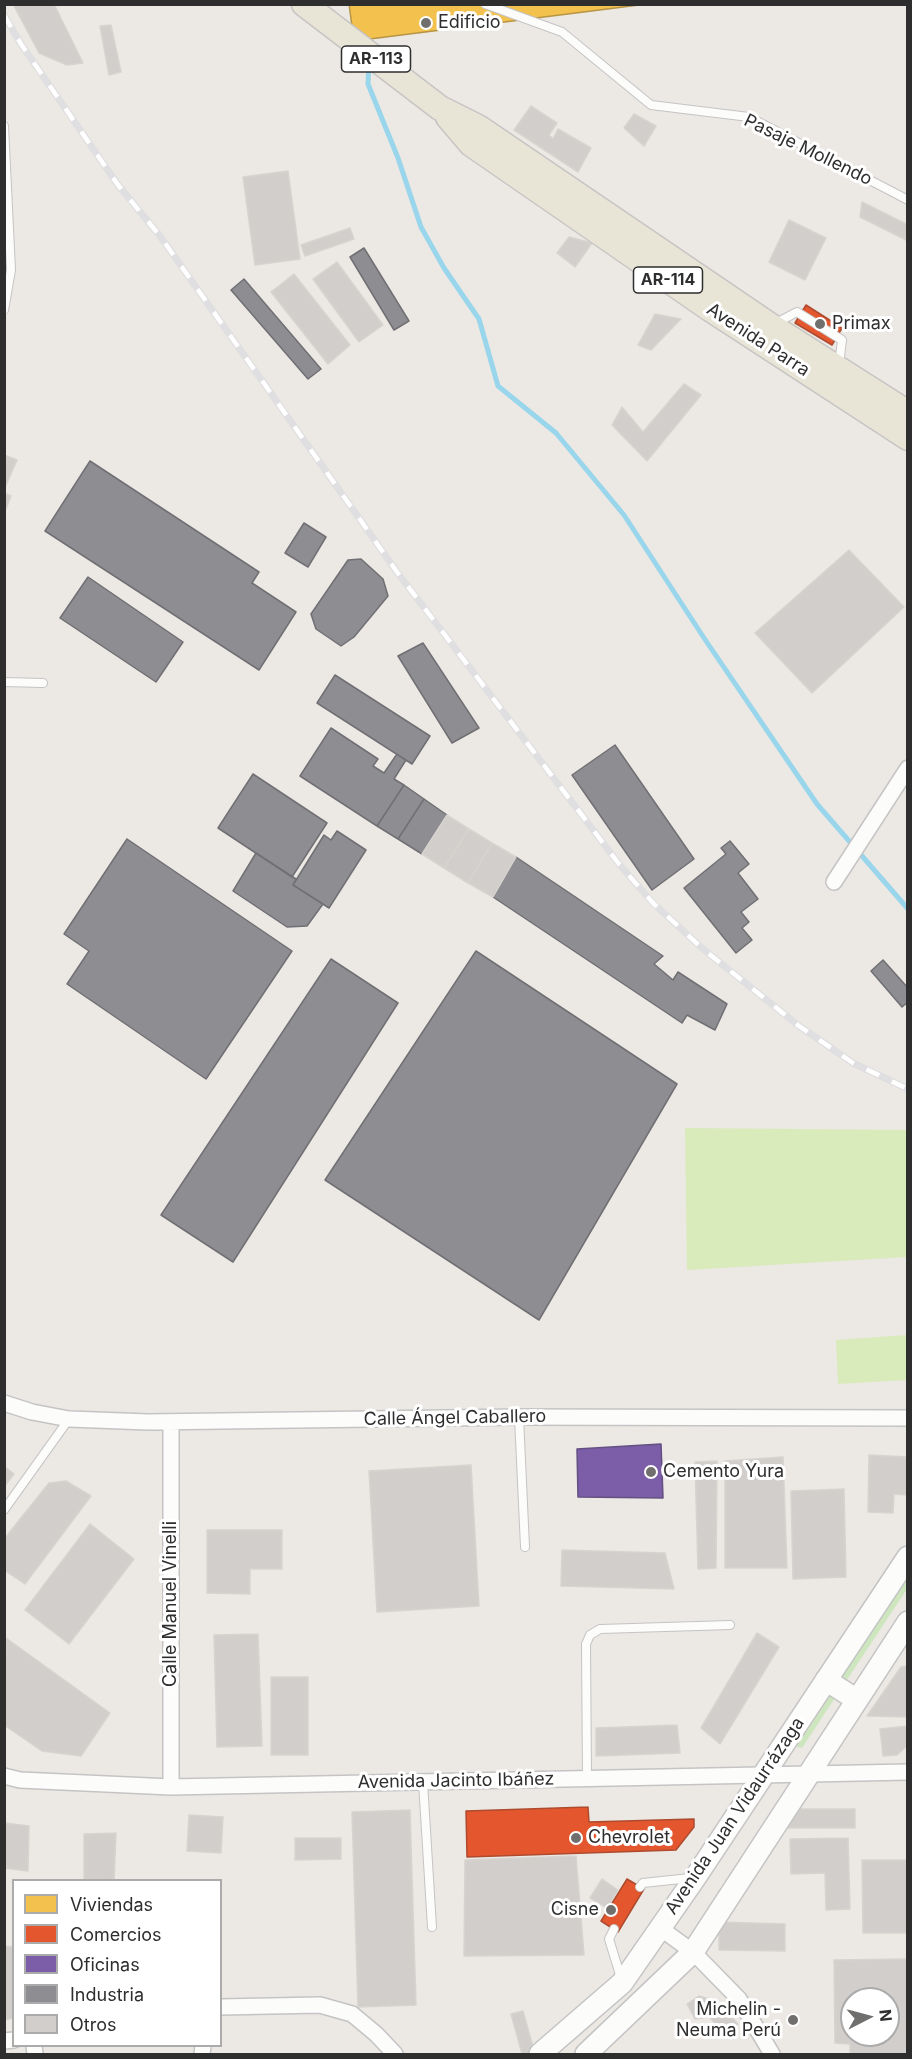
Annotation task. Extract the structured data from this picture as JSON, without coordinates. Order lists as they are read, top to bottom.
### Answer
{
  "streets": {
    "main road": [
      "AR-113",
      "AR-114",
      "Avenida Parra",
      "Avenida Juan Vidaurrázaga"
    ],
    "street": ["Calle Ángel Caballero", "Calle Manuel Vinelli", "Avenida Jacinto Ibáñez"],
    "lane": ["Pasaje Mollendo"]
  },
  "crossings": [
    ["Calle Ángel Caballero", "Calle Manuel Vinelli"],
    ["Calle Manuel Vinelli", "Avenida Jacinto Ibáñez"],
    ["Avenida Jacinto Ibáñez", "Avenida Juan Vidaurrázaga"]
  ],
  "places": [
    "Edificio",
    "Primax",
    "Cemento Yura",
    "Chevrolet",
    "Cisne",
    "Michelin - Neuma Perú"
  ],
  "legend": [
    "Viviendas",
    "Comercios",
    "Oficinas",
    "Industria",
    "Otros"
  ],
  "north": "right"
}
